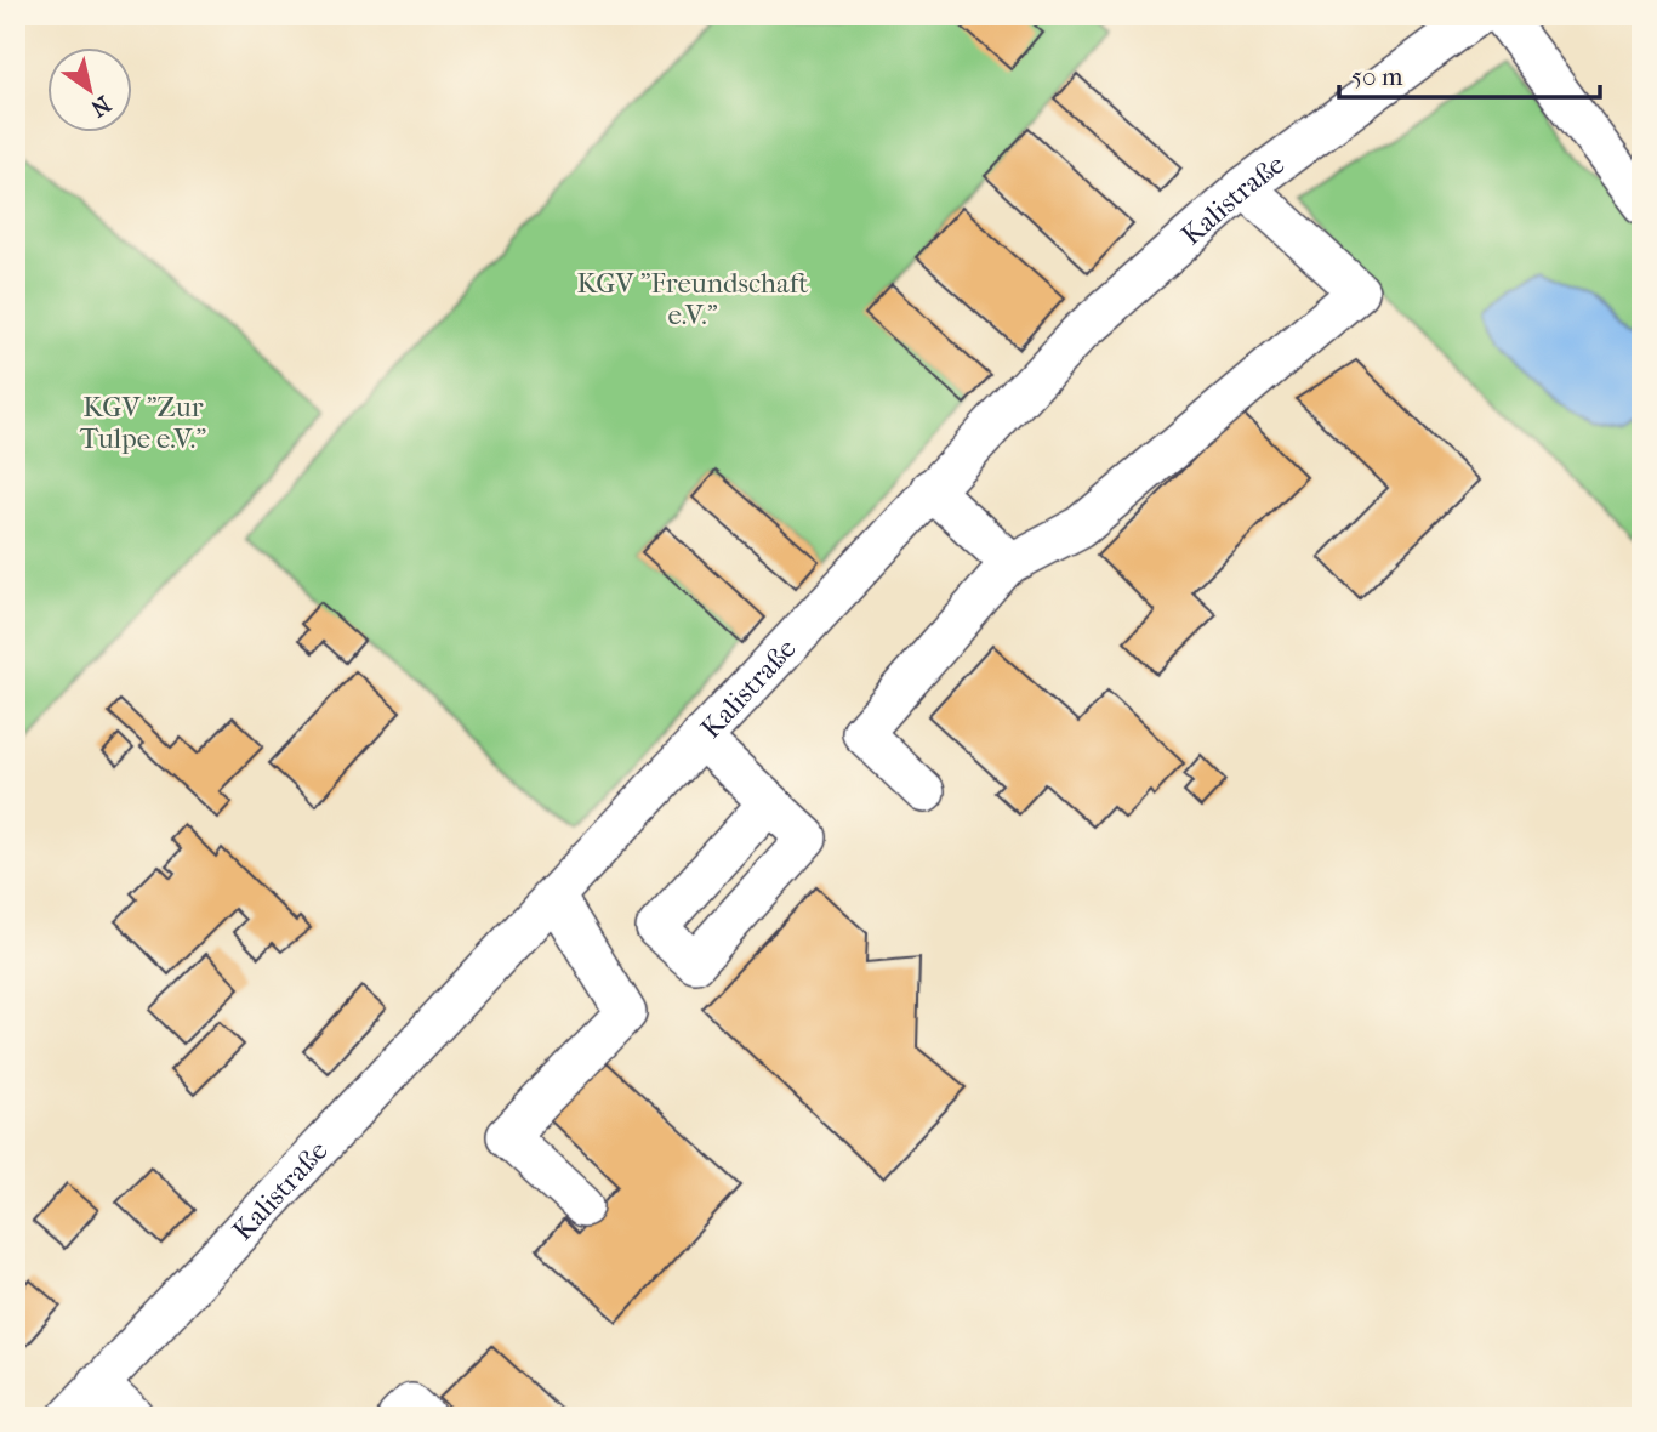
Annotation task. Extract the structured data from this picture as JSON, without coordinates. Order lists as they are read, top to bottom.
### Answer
{
  "streets": {
    "street": ["Kalistraße"]
  },
  "parks": ["KGV \"Freundschaft e.V.\"", "KGV \"Zur Tulpe e.V.\""],
  "scale_bar": "50 m",
  "north": "bottom right"
}
